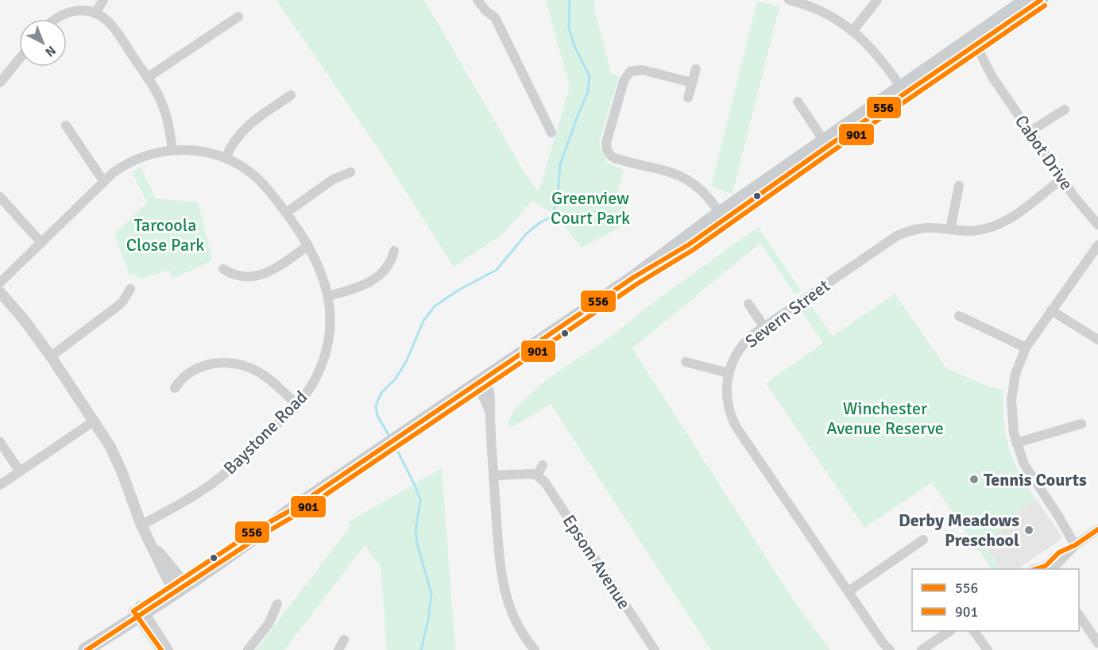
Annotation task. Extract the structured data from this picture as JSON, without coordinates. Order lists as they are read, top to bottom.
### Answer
{
  "streets": {
    "street": [
      "Cabot Drive",
      "Severn Street",
      "Baystone Road",
      "Epsom Avenue"
    ]
  },
  "crossings": [
    ["Cabot Drive", "Severn Street"]
  ],
  "parks": ["Greenview Court Park", "Tarcoola Close Park", "Winchester Avenue Reserve"],
  "places": ["Tennis Courts", "Derby Meadows Preschool"],
  "lines": ["transit line 556", "transit line 901"],
  "legend": ["556", "901"],
  "north": "bottom right"
}
